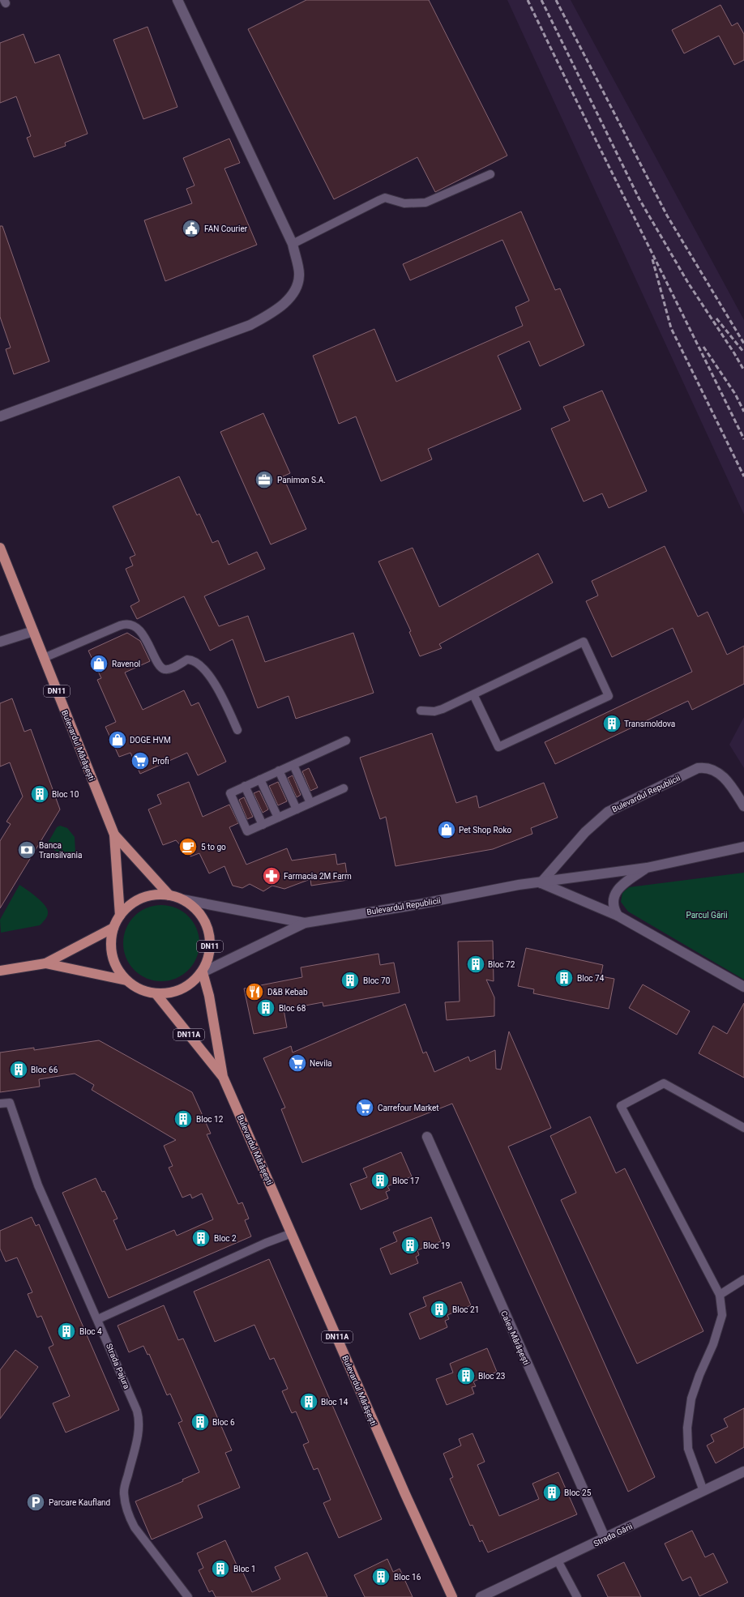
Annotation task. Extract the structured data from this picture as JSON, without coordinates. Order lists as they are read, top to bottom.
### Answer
{
  "streets": {
    "main road": ["DN11", "Bulevardul Mărășești", "DN11A"],
    "street": ["Bulevardul Republicii", "Calea Mărășești", "Strada Gării"],
    "lane": ["Strada Pajura"]
  },
  "crossings": [
    ["DN11", "Bulevardul Mărășești"],
    ["DN11", "Bulevardul Republicii"],
    ["Bulevardul Mărășești", "Bulevardul Republicii"],
    ["Calea Mărășești", "Strada Gării"]
  ],
  "parks": ["Parcul Gării"],
  "places": {
    "public building": ["FAN Courier"],
    "office": ["Panimon S.A."],
    "shop": ["Ravenol", "DOGE HVM", "Pet Shop Roko"],
    "building": [
      "Transmoldova",
      "Bloc 10",
      "Bloc 72",
      "Bloc 74",
      "Bloc 70",
      "Bloc 68",
      "Bloc 66",
      "Bloc 12",
      "Bloc 17",
      "Bloc 2",
      "Bloc 19",
      "Bloc 21",
      "Bloc 4",
      "Bloc 23",
      "Bloc 14",
      "Bloc 6",
      "Bloc 25",
      "Bloc 1",
      "Bloc 16"
    ],
    "supermarket": ["Profi", "Nevila", "Carrefour Market"],
    "cafe": ["5 to go"],
    "bank": ["Banca Transilvania"],
    "pharmacy": ["Farmacia 2M Farm"],
    "restaurant": ["D&B Kebab"],
    "parking": ["Parcare Kaufland"]
  }
}
